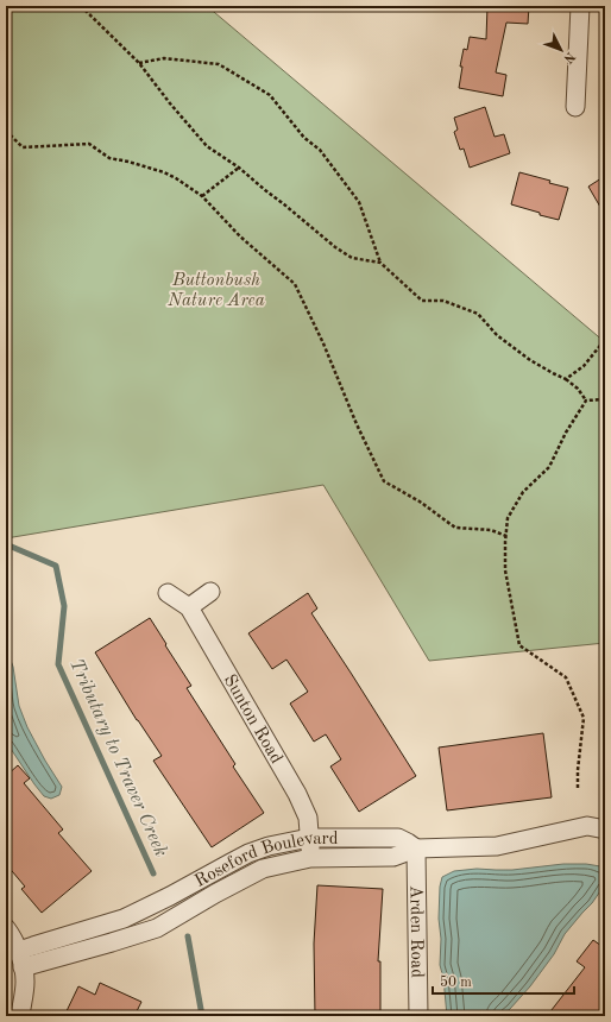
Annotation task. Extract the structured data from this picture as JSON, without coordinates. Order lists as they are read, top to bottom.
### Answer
{
  "streets": {
    "street": ["Sunton Road", "Roseford Boulevard", "Arden Road"]
  },
  "crossings": [
    ["Sunton Road", "Roseford Boulevard"],
    ["Roseford Boulevard", "Arden Road"]
  ],
  "water": ["Tributary to Traver Creek"],
  "parks": ["Buttonbush Nature Area"],
  "scale_bar": "50 m",
  "north": "bottom right"
}
